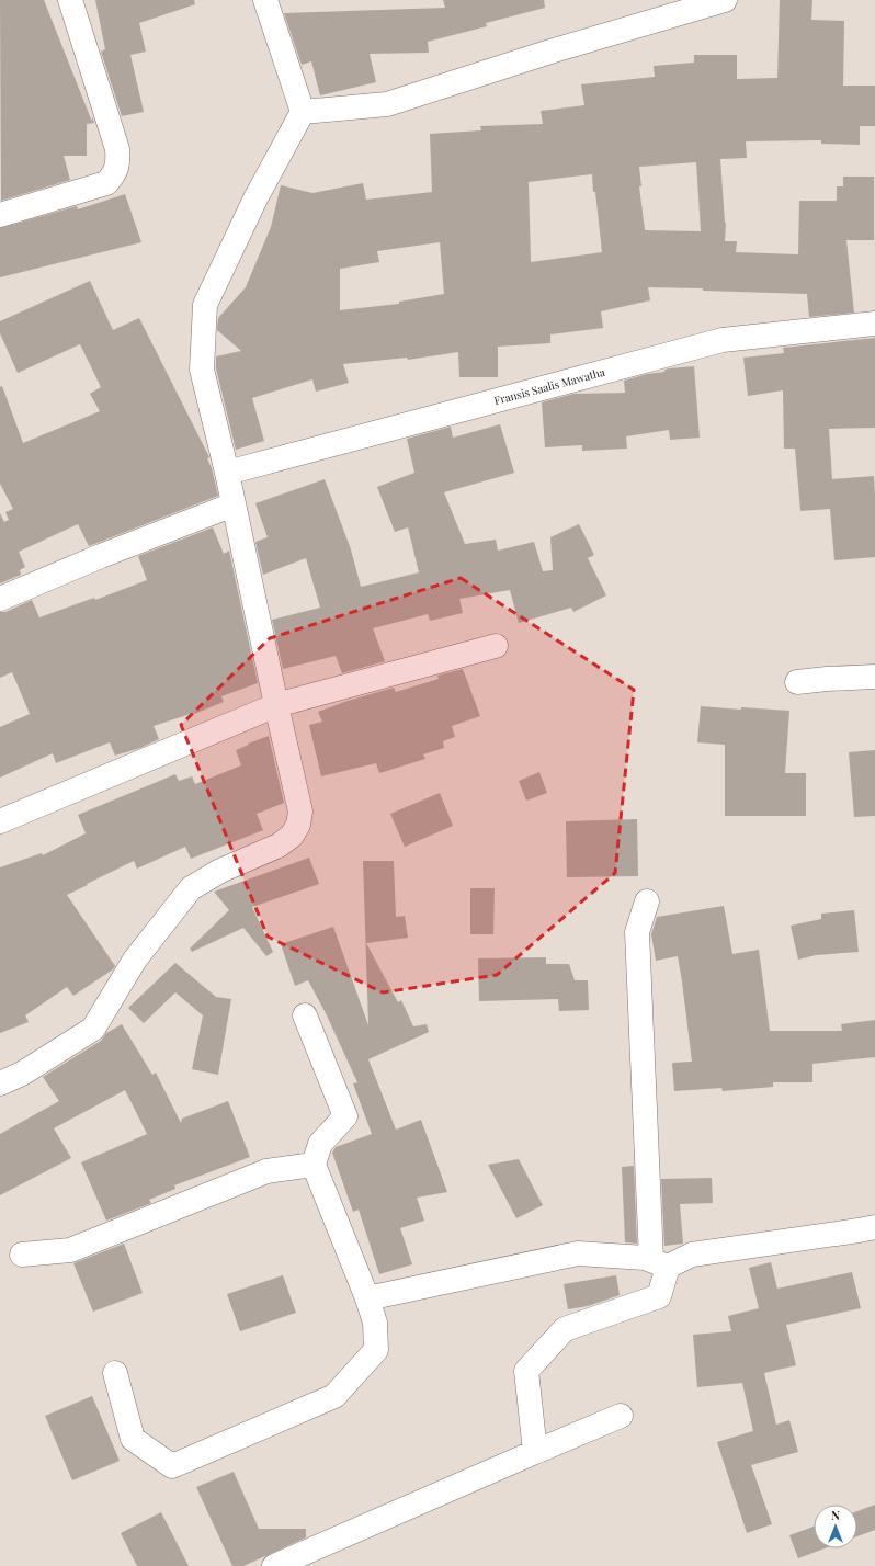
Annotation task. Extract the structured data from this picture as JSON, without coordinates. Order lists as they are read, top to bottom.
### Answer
{
  "streets": {
    "street": ["Fransis Saalis Mawatha"]
  },
  "north": "top"
}
